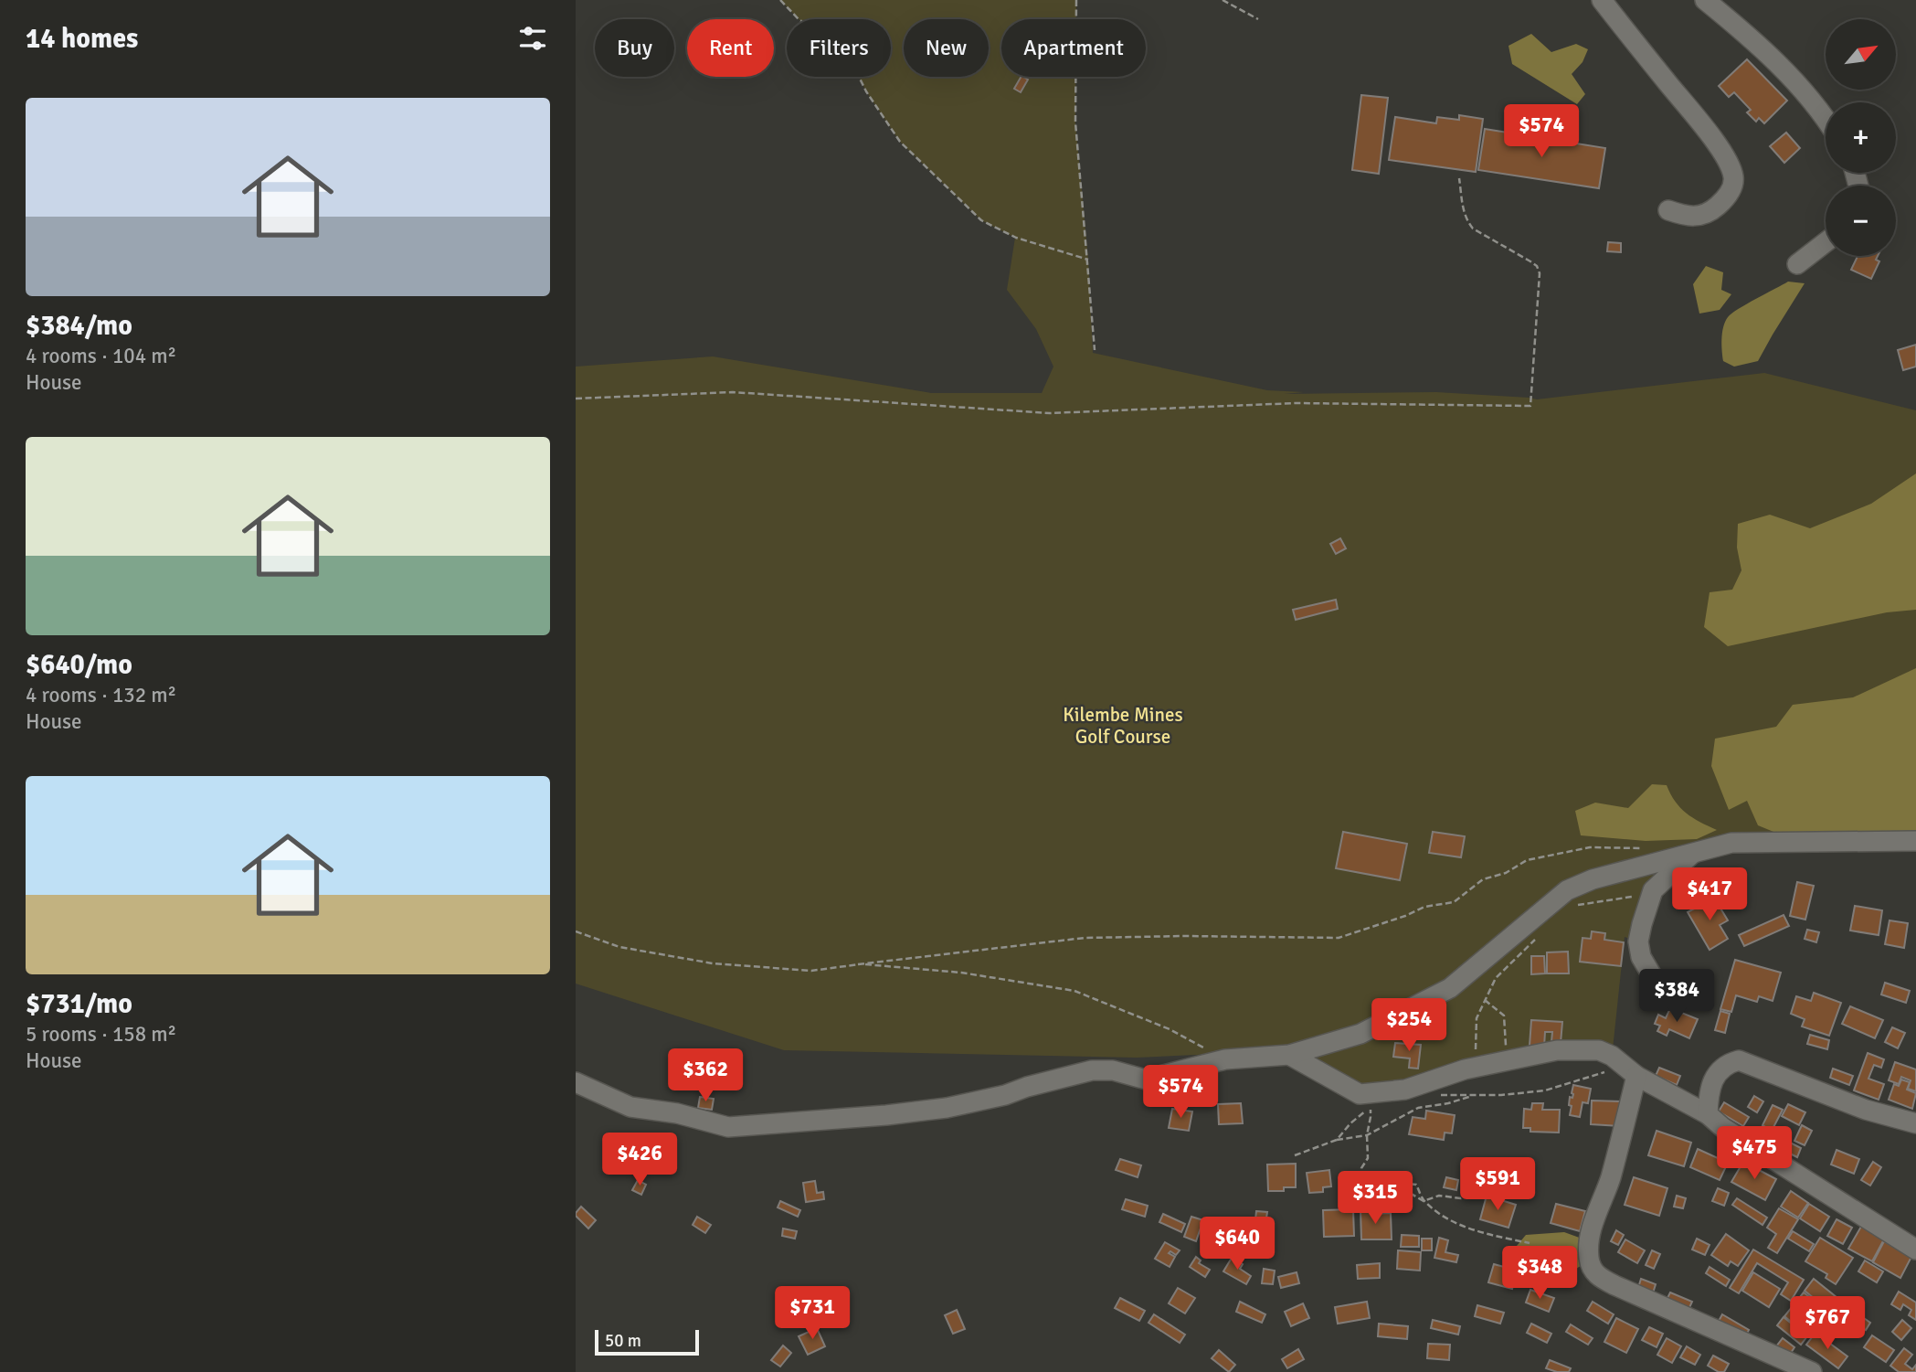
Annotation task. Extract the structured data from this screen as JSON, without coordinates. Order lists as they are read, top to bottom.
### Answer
{
  "parks": ["Kilembe Mines Golf Course"],
  "scale_bar": "50 m",
  "north": "top right",
  "page": {
    "heading": "14 homes",
    "map_buttons": ["+", "−"],
    "chip": [
      "Buy",
      "Rent",
      "Filters",
      "New",
      "Apartment"
    ],
    "list": [
      {
        "name": "$384/mo",
        "note": "4 rooms · 104 m² · House"
      },
      {
        "name": "$640/mo",
        "note": "4 rooms · 132 m² · House"
      },
      {
        "name": "$731/mo",
        "note": "5 rooms · 158 m² · House"
      }
    ],
    "price": [
      "$574",
      "$417",
      "$384",
      "$254",
      "$362",
      "$574",
      "$475",
      "$426",
      "$591",
      "$315",
      "$640",
      "$348",
      "$731",
      "$767"
    ],
    "scale": "50 m"
  }
}
